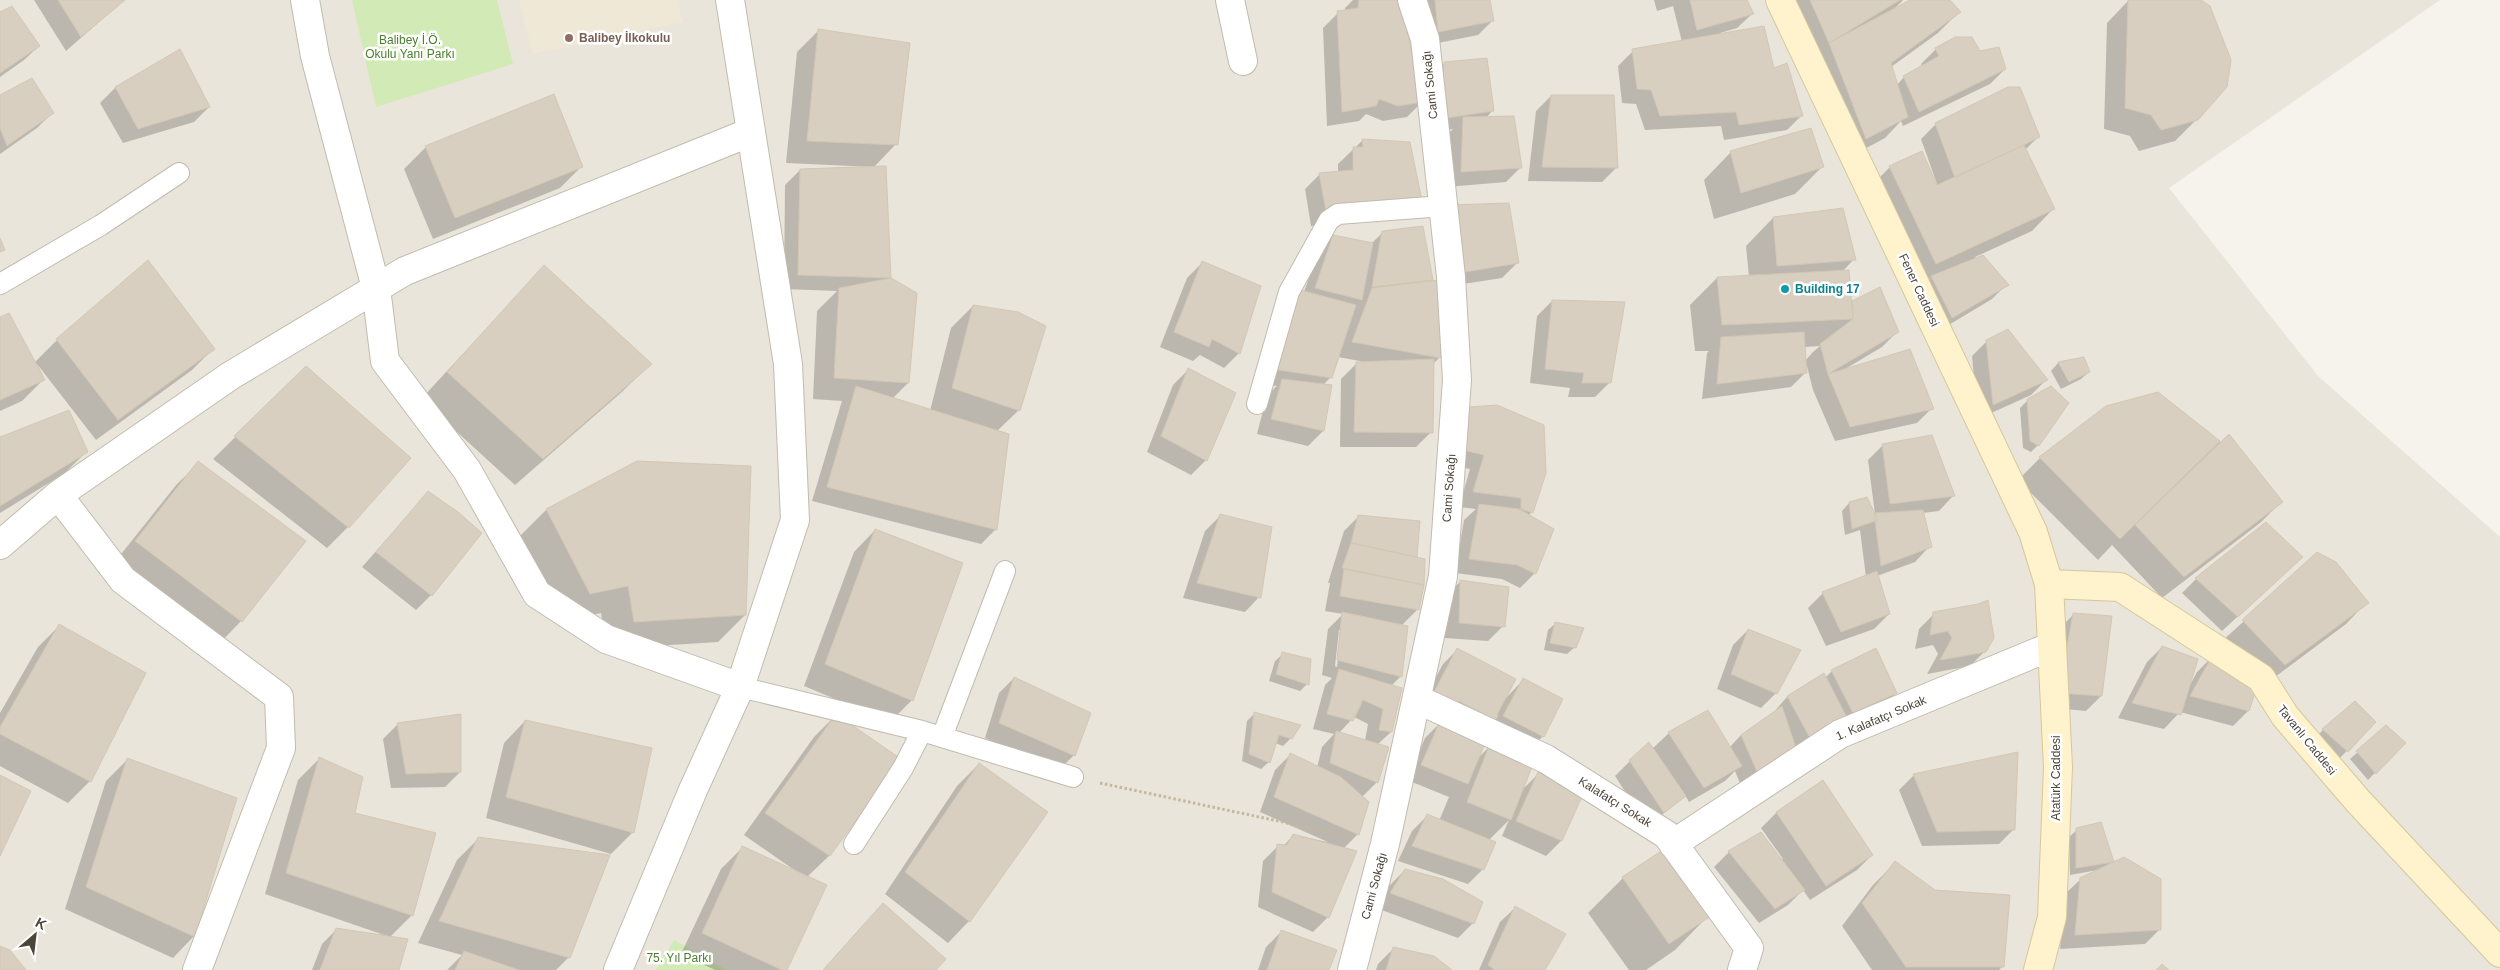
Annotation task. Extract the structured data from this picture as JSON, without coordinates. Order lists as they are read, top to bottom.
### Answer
{
  "streets": {
    "street": [
      "Cami Sokağı",
      "Fener Caddesi",
      "1. Kalafatçı Sokak",
      "Tavanlı Caddesi",
      "Atatürk Caddesi",
      "Kalafatçı Sokak"
    ]
  },
  "crossings": [
    ["Cami Sokağı", "Kalafatçı Sokak"],
    ["Fener Caddesi", "Tavanlı Caddesi"],
    ["Fener Caddesi", "Atatürk Caddesi"],
    ["1. Kalafatçı Sokak", "Atatürk Caddesi"],
    ["1. Kalafatçı Sokak", "Kalafatçı Sokak"],
    ["Tavanlı Caddesi", "Atatürk Caddesi"]
  ],
  "parks": ["Balibey İ.Ö. Okulu Yanı Parkı", "75. Yıl Parkı"],
  "places": ["Balibey İlkokulu", "Building 17"],
  "north": "top right"
}
